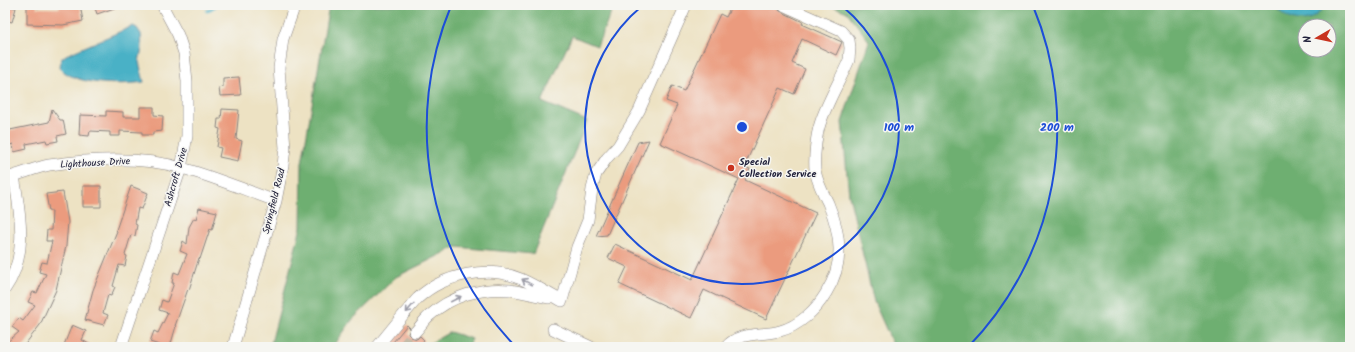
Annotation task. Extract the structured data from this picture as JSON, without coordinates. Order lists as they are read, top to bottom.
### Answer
{
  "streets": {
    "street": ["Lighthouse Drive", "Ashcroft Drive", "Springfield Road"]
  },
  "crossings": [
    ["Lighthouse Drive", "Ashcroft Drive"],
    ["Lighthouse Drive", "Springfield Road"]
  ],
  "places": ["Special Collection Service"],
  "north": "left",
  "rings": ["100 m", "200 m"]
}
